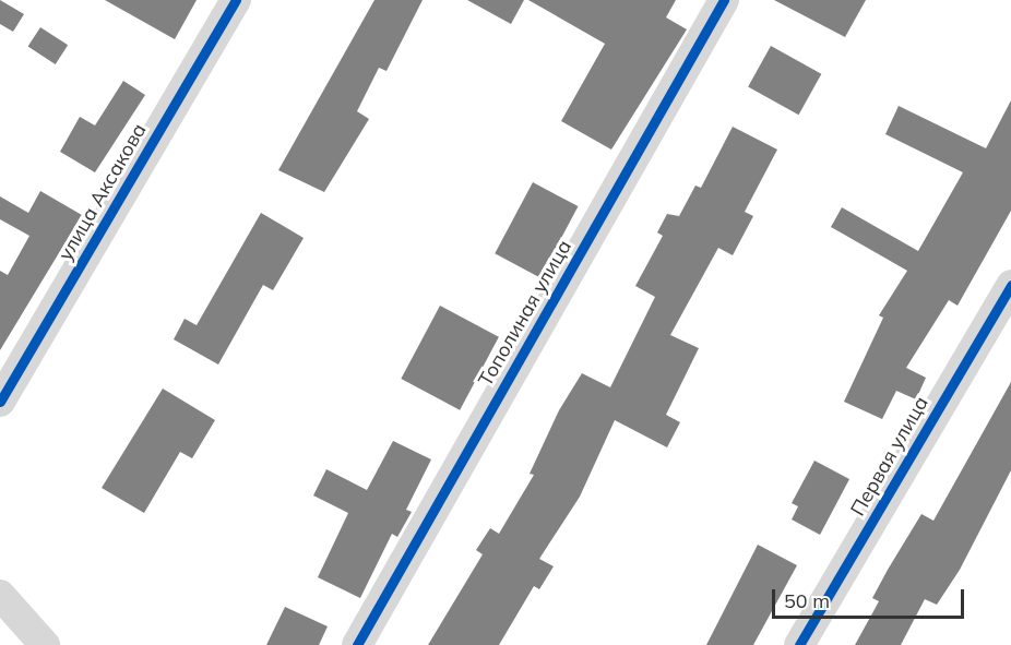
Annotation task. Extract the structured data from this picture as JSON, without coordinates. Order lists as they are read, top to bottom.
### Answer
{
  "streets": {
    "street": ["улица Аксакова", "Тополиная улица", "Первая улица"]
  },
  "scale_bar": "50 m"
}
